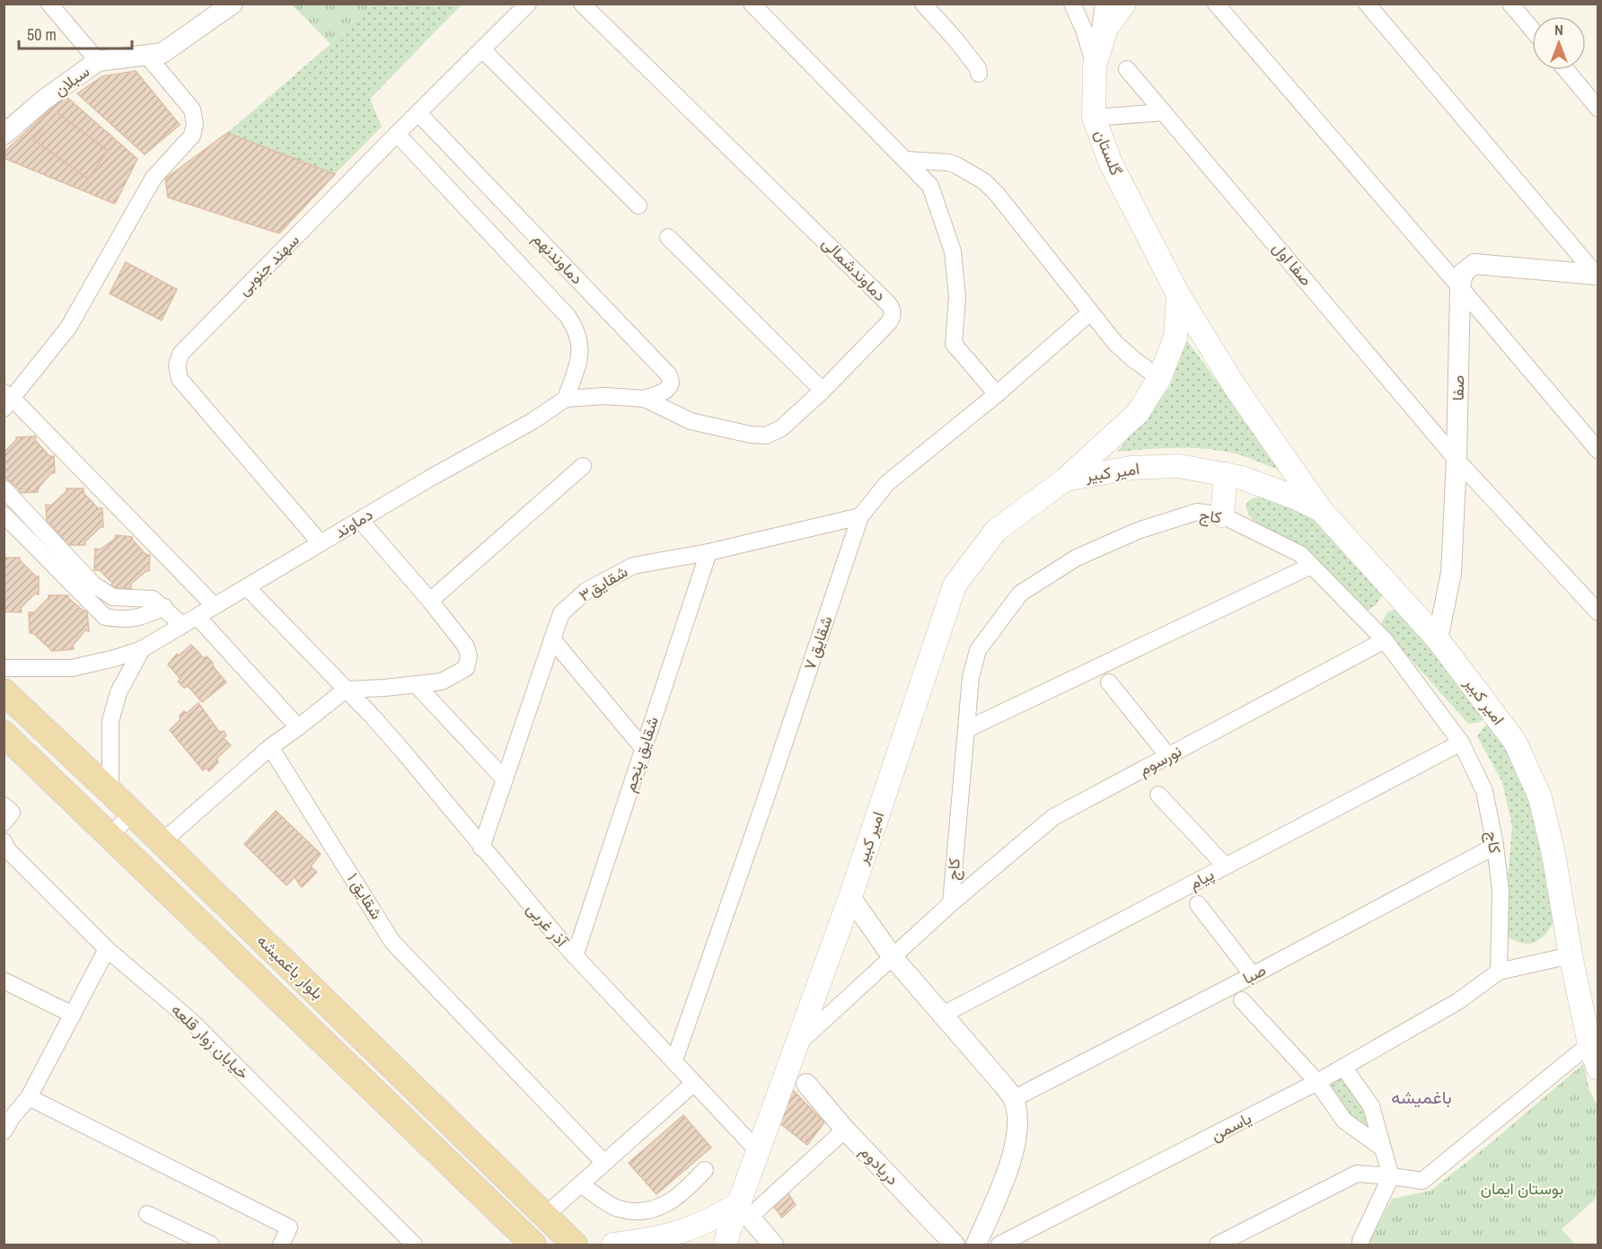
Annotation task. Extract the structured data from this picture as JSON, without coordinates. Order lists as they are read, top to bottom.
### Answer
{
  "streets": {
    "main road": ["گلستان", "امیر کبیر", "بلوار باغمیشه"],
    "street": [
      "سبلان",
      "دماوندنهم",
      "صفا اول",
      "سهند جنوبی",
      "دماوندشمالی",
      "صفا",
      "کاج",
      "دماوند",
      "شقایق۳",
      "شقایق ۷",
      "شقایق پنجم",
      "نورسوم",
      "پیام",
      "شقایق ۱",
      "آذر غربی",
      "صبا",
      "خیابان زوار قلعه",
      "یاسمن",
      "دریادوم"
    ]
  },
  "crossings": [
    ["گلستان", "امیر کبیر"],
    ["دماوندنهم", "سهند جنوبی"],
    ["دماوندنهم", "دماوندشمالی"],
    ["صفا اول", "صفا"],
    ["سهند جنوبی", "دماوند"],
    ["دماوندشمالی", "دماوند"],
    ["صفا", "امیر کبیر"],
    ["امیر کبیر", "کاج"],
    ["امیر کبیر", "آذر غربی"],
    ["کاج", "نورسوم"],
    ["کاج", "پیام"],
    ["کاج", "صبا"],
    ["کاج", "یاسمن"],
    ["دماوند", "آذر غربی"],
    ["شقایق۳", "شقایق ۷"],
    ["شقایق۳", "شقایق پنجم"],
    ["شقایق۳", "آذر غربی"],
    ["شقایق ۷", "آذر غربی"],
    ["شقایق پنجم", "آذر غربی"]
  ],
  "districts": ["باغمیشه"],
  "parks": ["بوستان ایمان"],
  "scale_bar": "50 m",
  "north": "top"
}
